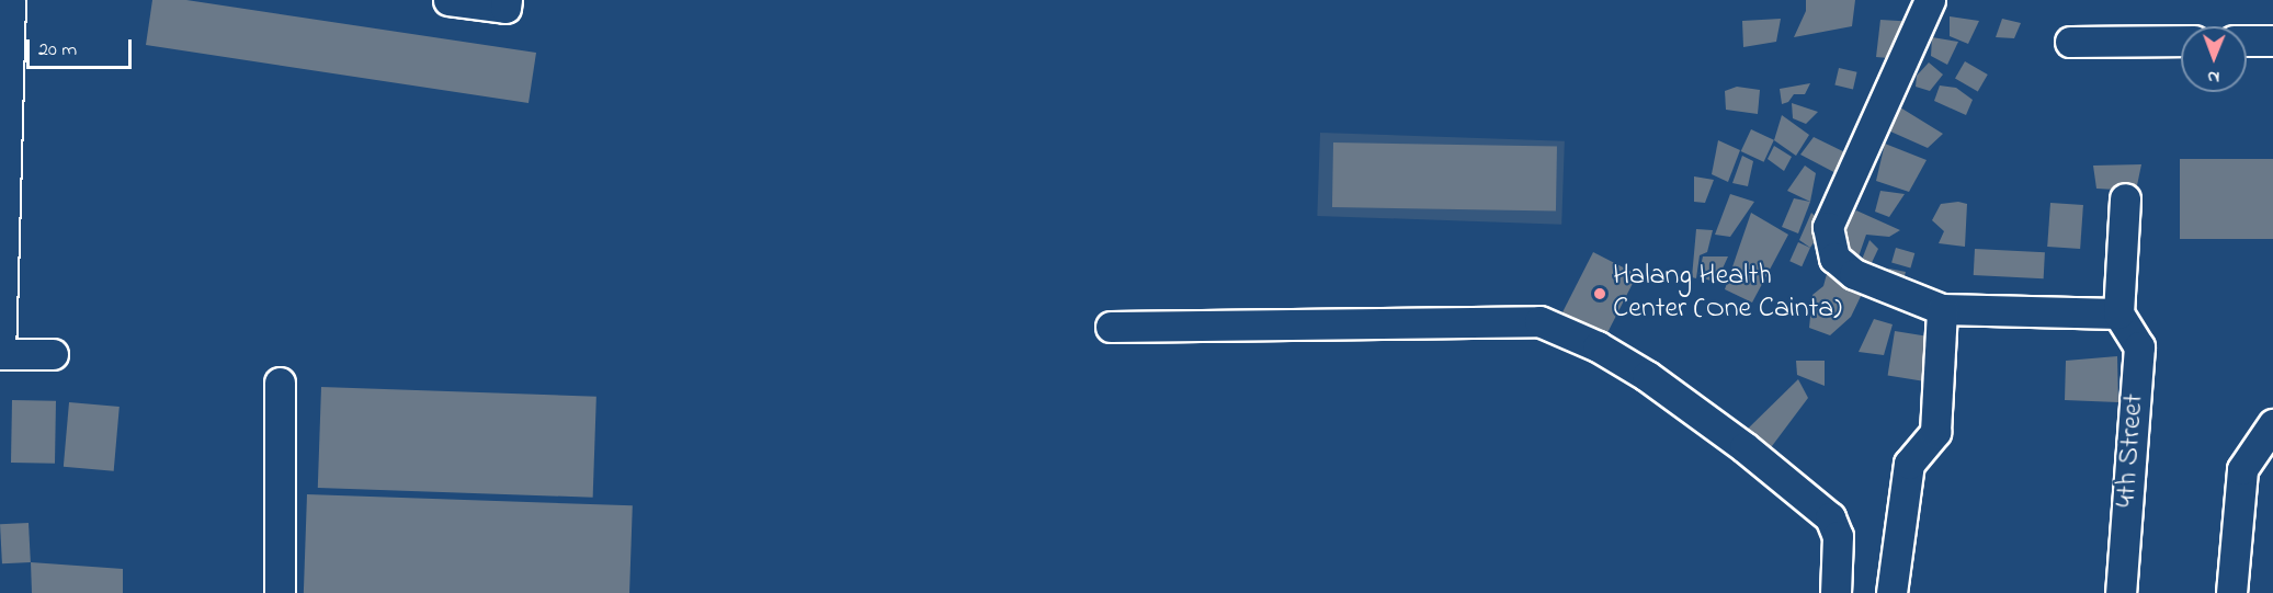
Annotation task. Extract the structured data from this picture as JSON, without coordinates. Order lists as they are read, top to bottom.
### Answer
{
  "streets": {
    "street": ["4th Street"]
  },
  "places": ["Halang Health Center (One Cainta)"],
  "scale_bar": "20 m",
  "north": "bottom"
}
